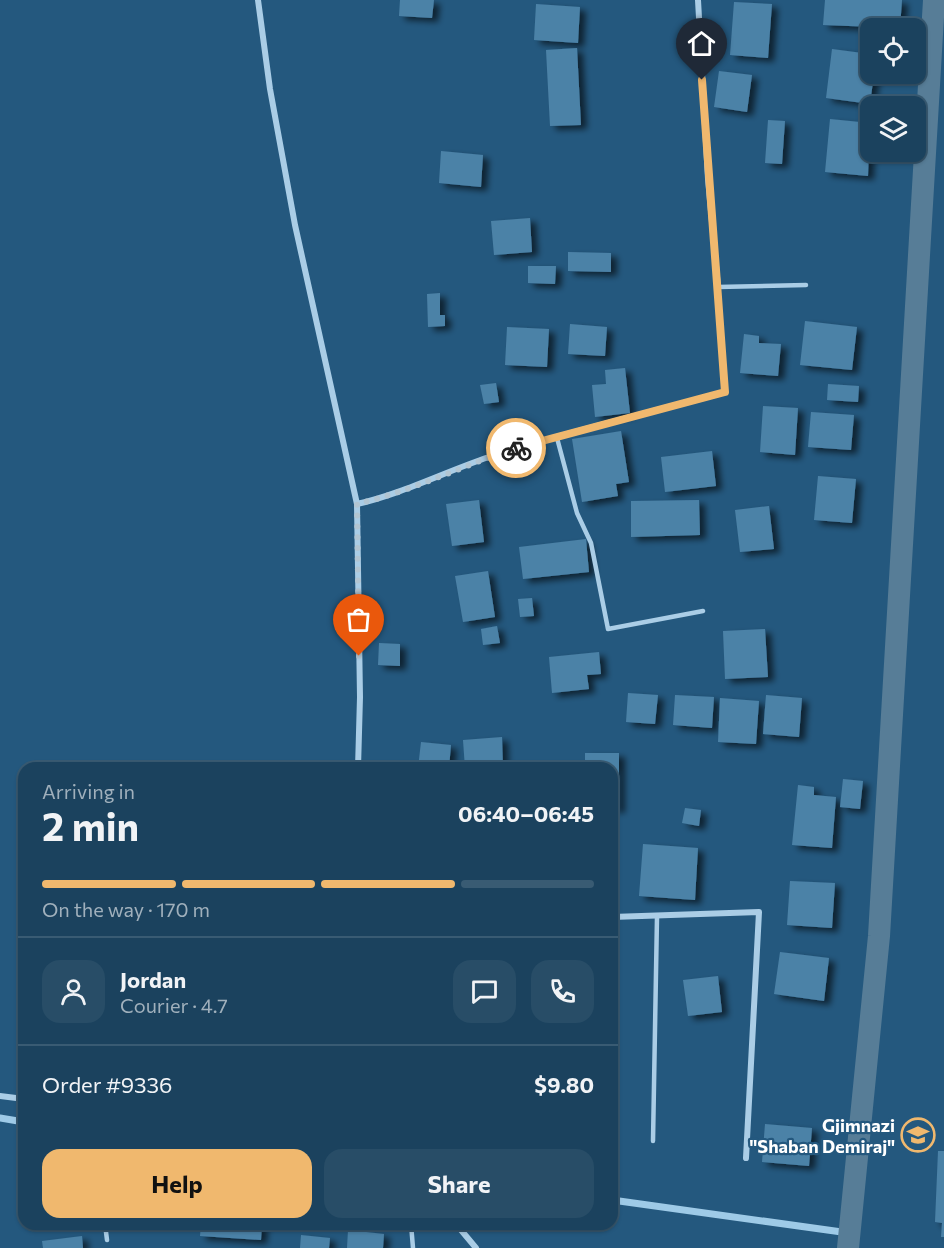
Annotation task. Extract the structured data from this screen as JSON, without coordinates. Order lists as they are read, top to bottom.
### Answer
{
  "places": {
    "school or university": ["Gjimnazi \"Shaban Demiraj\""]
  },
  "page": {
    "heading": ["2 min", "Arriving in", "06:40–06:45"],
    "panel": [
      "Jordan",
      "Courier · 4.7",
      "Order #9336",
      "$9.80"
    ],
    "bar": "On the way · 170 m",
    "buttons": ["Help", "Share"]
  }
}
